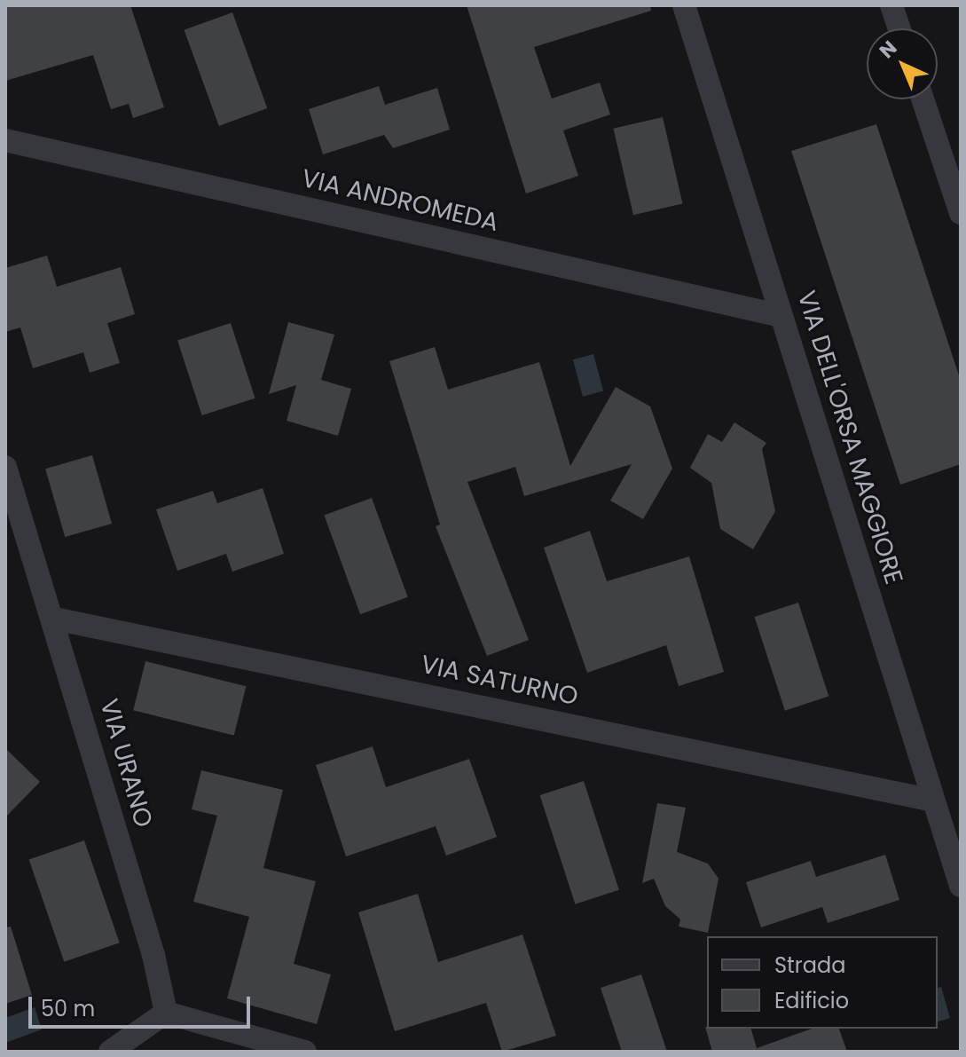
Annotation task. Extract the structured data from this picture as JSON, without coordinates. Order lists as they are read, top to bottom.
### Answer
{
  "streets": {
    "street": [
      "VIA ANDROMEDA",
      "VIA DELL'ORSA MAGGIORE",
      "VIA SATURNO",
      "VIA URANO"
    ]
  },
  "crossings": [
    ["VIA ANDROMEDA", "VIA DELL'ORSA MAGGIORE"],
    ["VIA DELL'ORSA MAGGIORE", "VIA SATURNO"],
    ["VIA SATURNO", "VIA URANO"]
  ],
  "legend": ["Strada", "Edificio"],
  "scale_bar": "50 m",
  "north": "top left"
}
